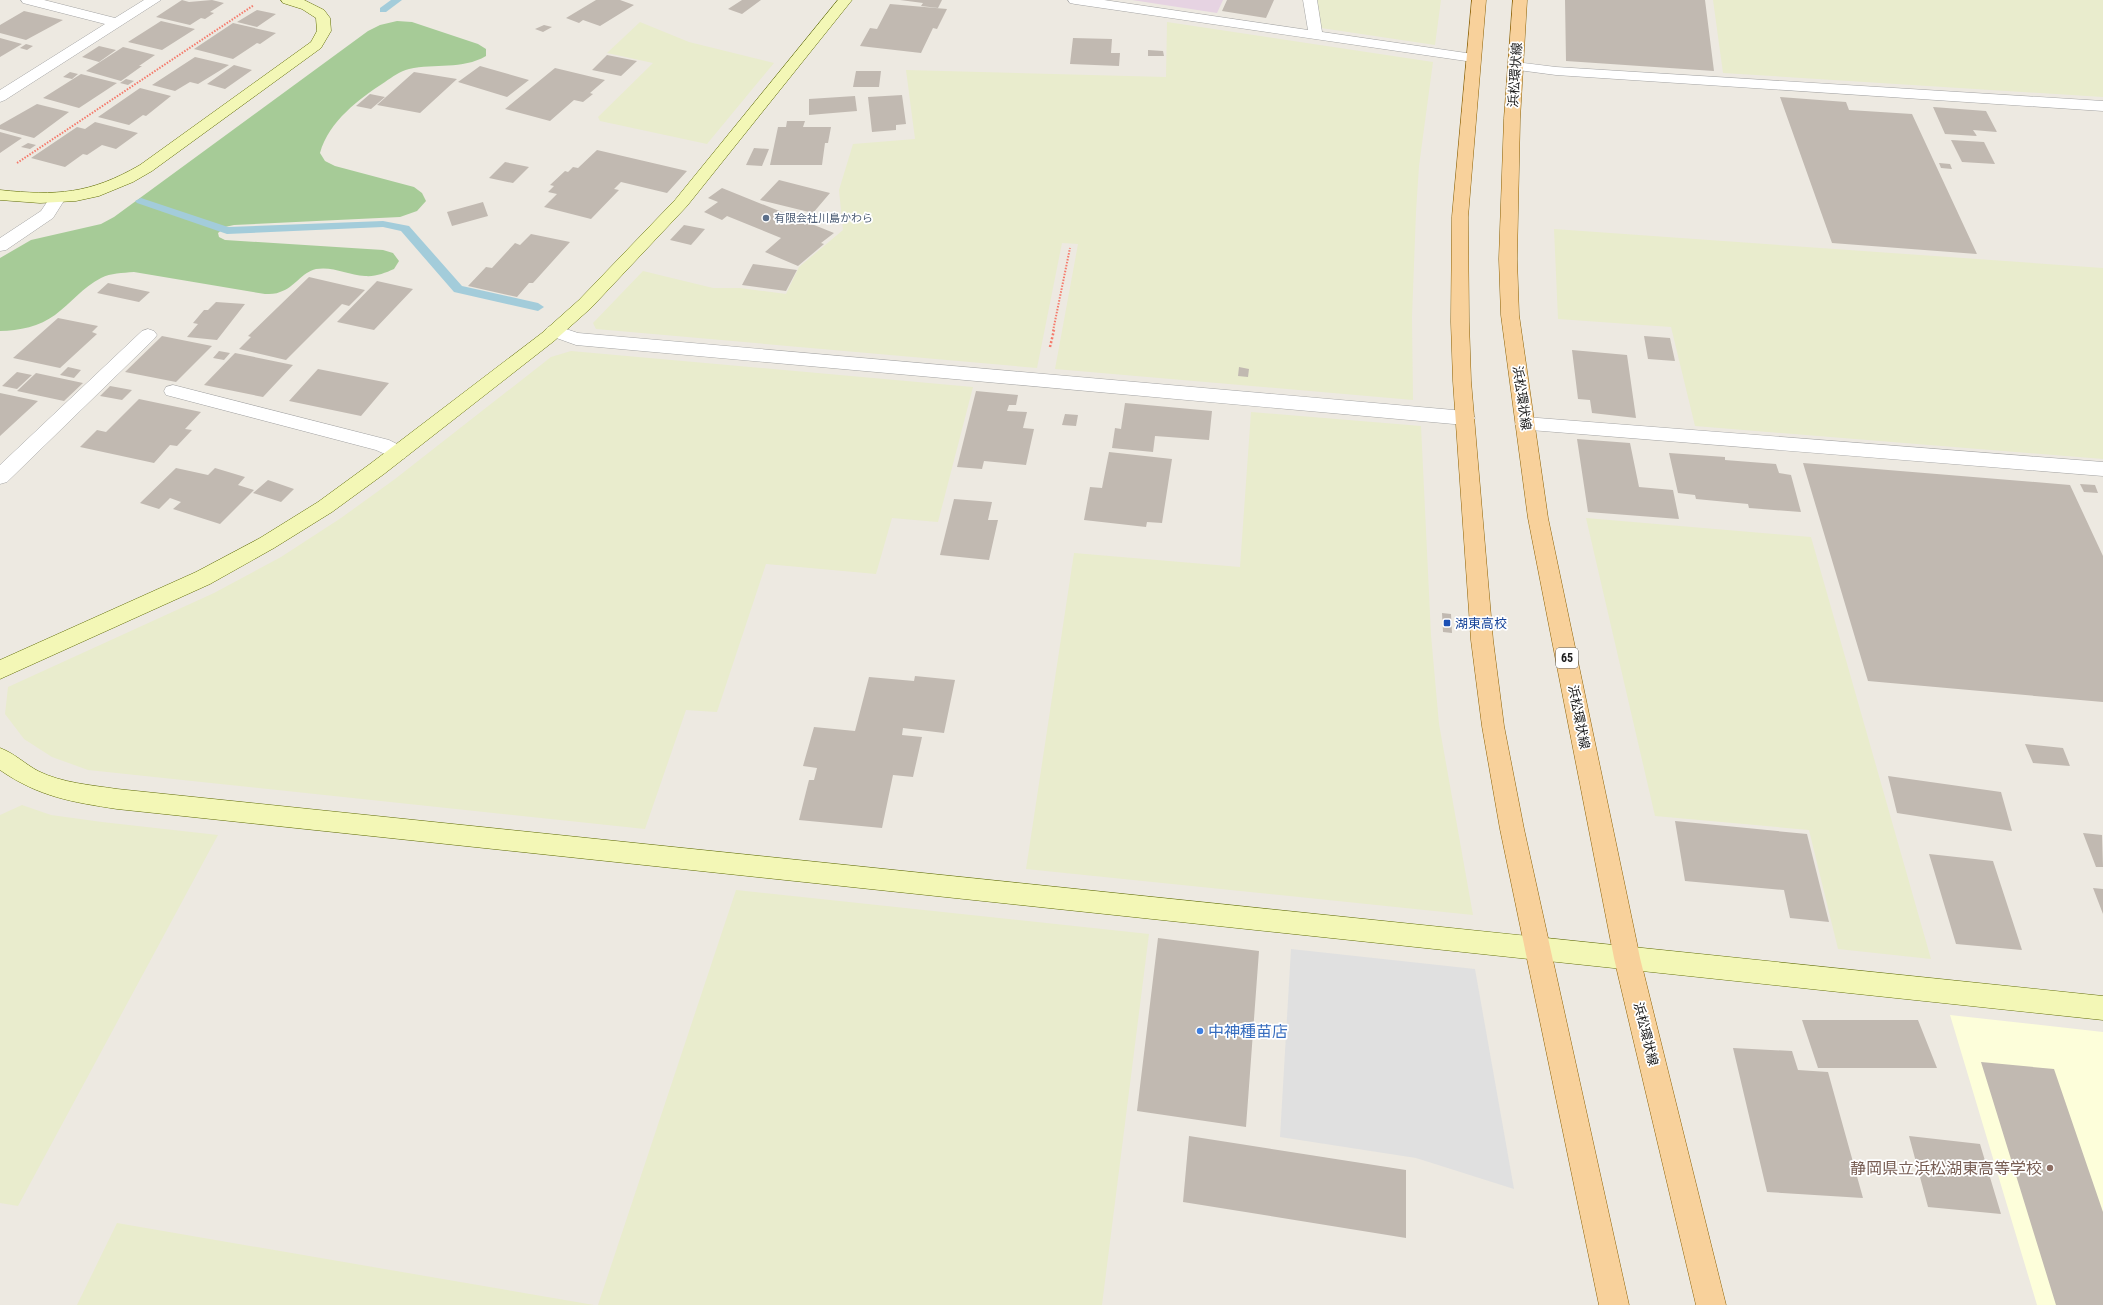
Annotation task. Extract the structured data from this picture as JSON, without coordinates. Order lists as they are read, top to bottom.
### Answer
{
  "streets": {
    "main road": ["浜松環状線", "65"]
  },
  "places": {
    "other": ["有限会社川島かわら", "中神種苗店", "静岡県立浜松湖東高等学校"],
    "transit": ["湖東高校"]
  }
}
